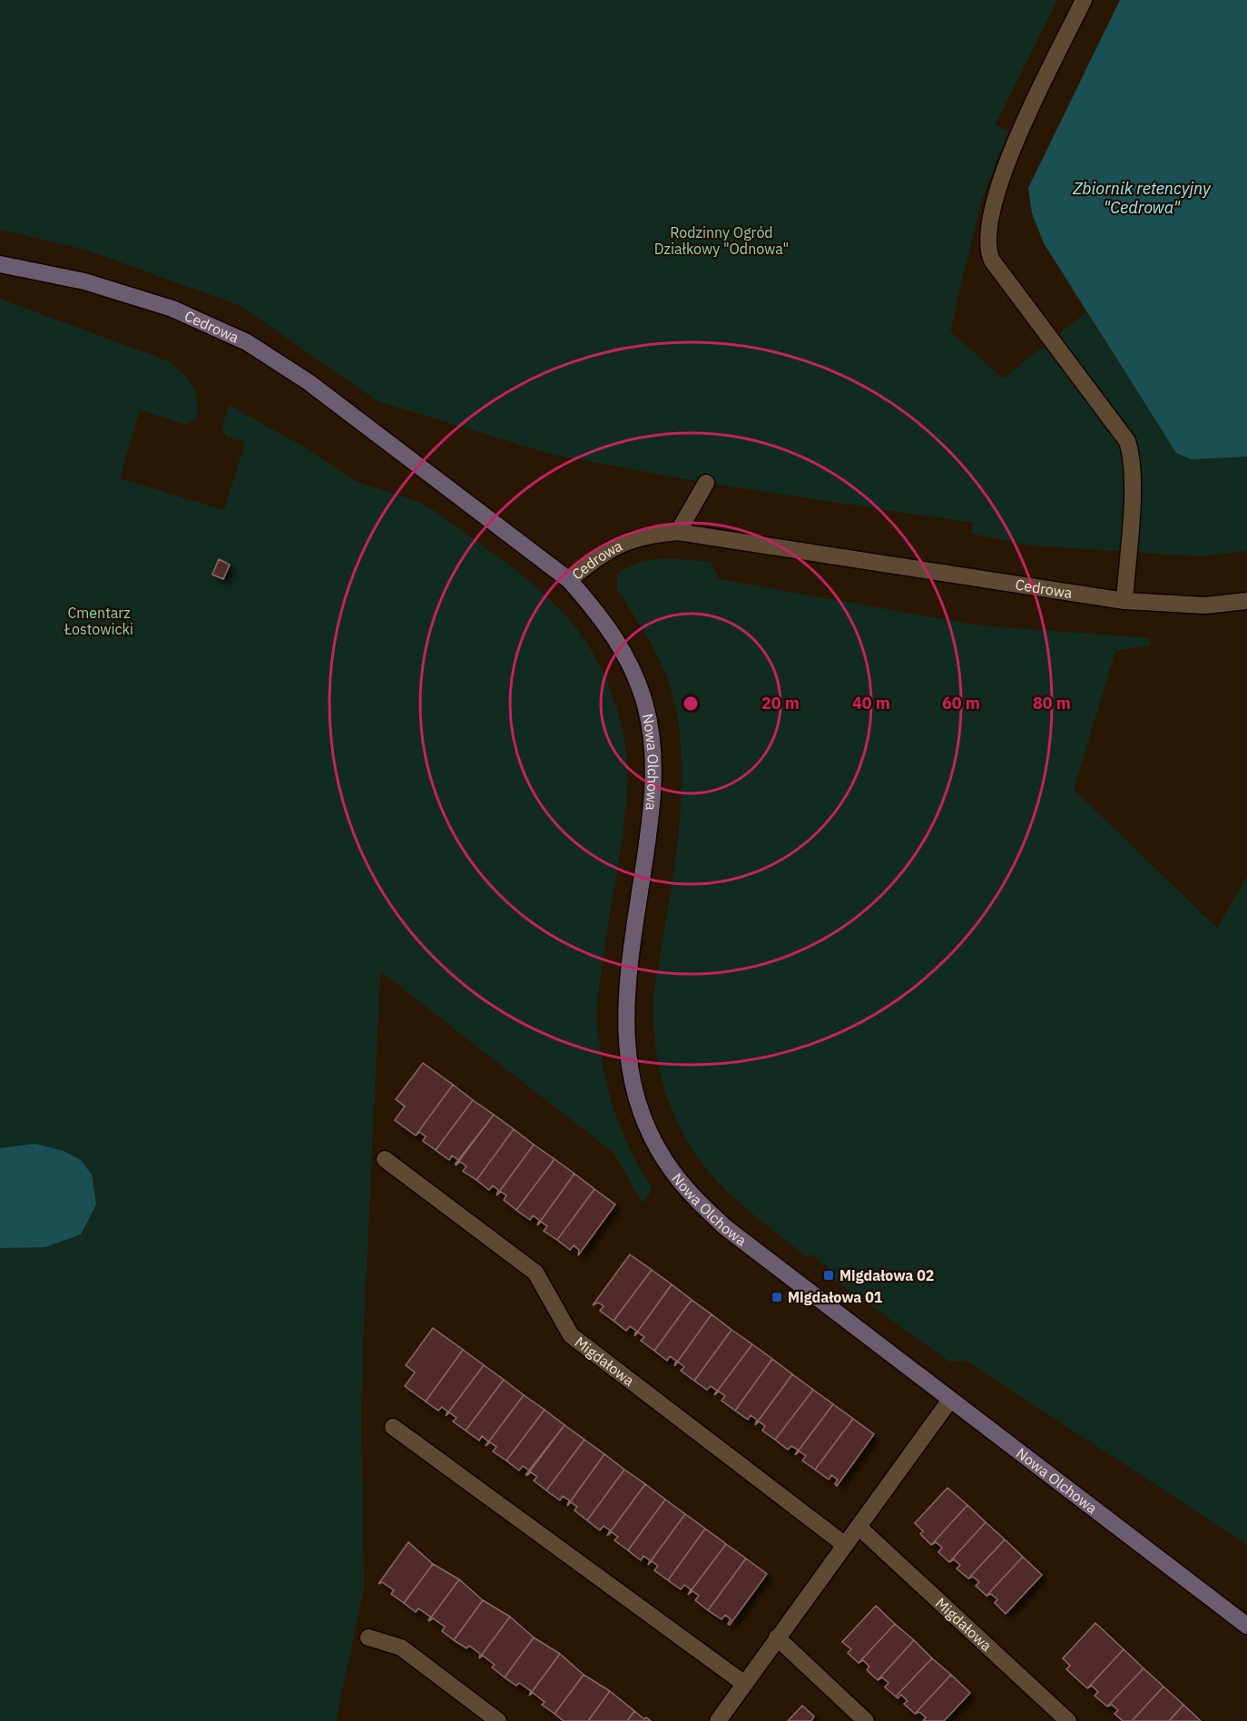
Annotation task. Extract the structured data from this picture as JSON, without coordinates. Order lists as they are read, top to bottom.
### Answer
{
  "streets": {
    "street": ["Cedrowa", "Nowa Olchowa", "Migdałowa"]
  },
  "crossings": [
    ["Cedrowa", "Nowa Olchowa"]
  ],
  "water": ["Zbiornik retencyjny \"Cedrowa\""],
  "parks": ["Rodzinny Ogród Działkowy \"Odnowa\"", "Cmentarz Łostowicki"],
  "places": {
    "transit": ["Migdałowa 02", "Migdałowa 01"]
  },
  "rings": [
    "20 m",
    "40 m",
    "60 m",
    "80 m"
  ]
}
